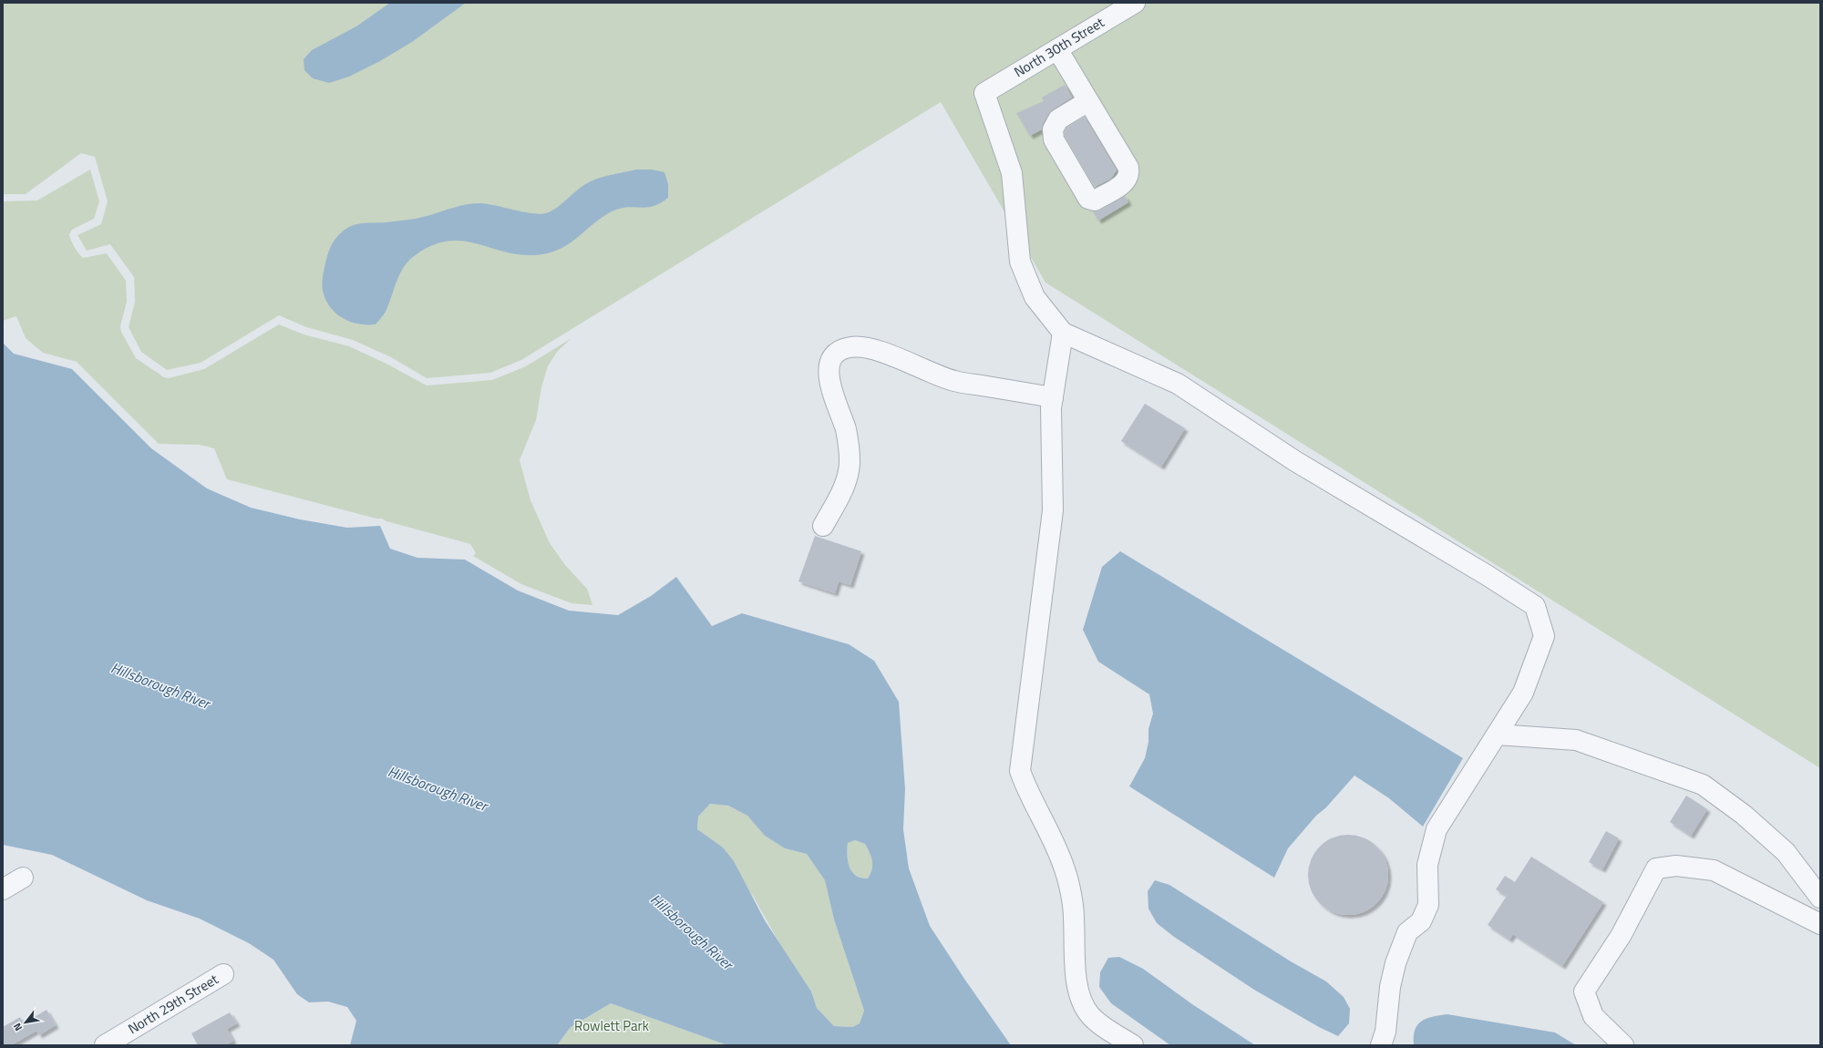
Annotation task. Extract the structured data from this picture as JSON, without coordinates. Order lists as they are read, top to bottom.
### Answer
{
  "streets": {
    "street": ["North 30th Street", "North 29th Street"]
  },
  "water": ["Hillsborough River"],
  "parks": ["Rowlett Park"],
  "north": "bottom left"
}
